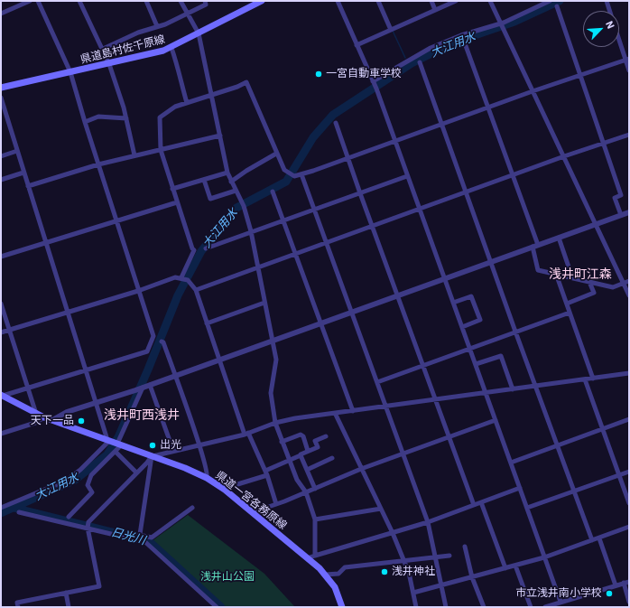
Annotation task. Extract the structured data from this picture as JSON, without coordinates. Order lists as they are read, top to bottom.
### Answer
{
  "streets": {
    "main road": ["県道島村佐千原線", "県道一宮各務原線"]
  },
  "districts": ["浅井町江森", "浅井町西浅井"],
  "water": ["大江用水", "日光川"],
  "parks": ["浅井山公園"],
  "places": [
    "一宮自動車学校",
    "天下一品",
    "出光",
    "浅井神社",
    "市立浅井南小学校"
  ],
  "north": "top right"
}
